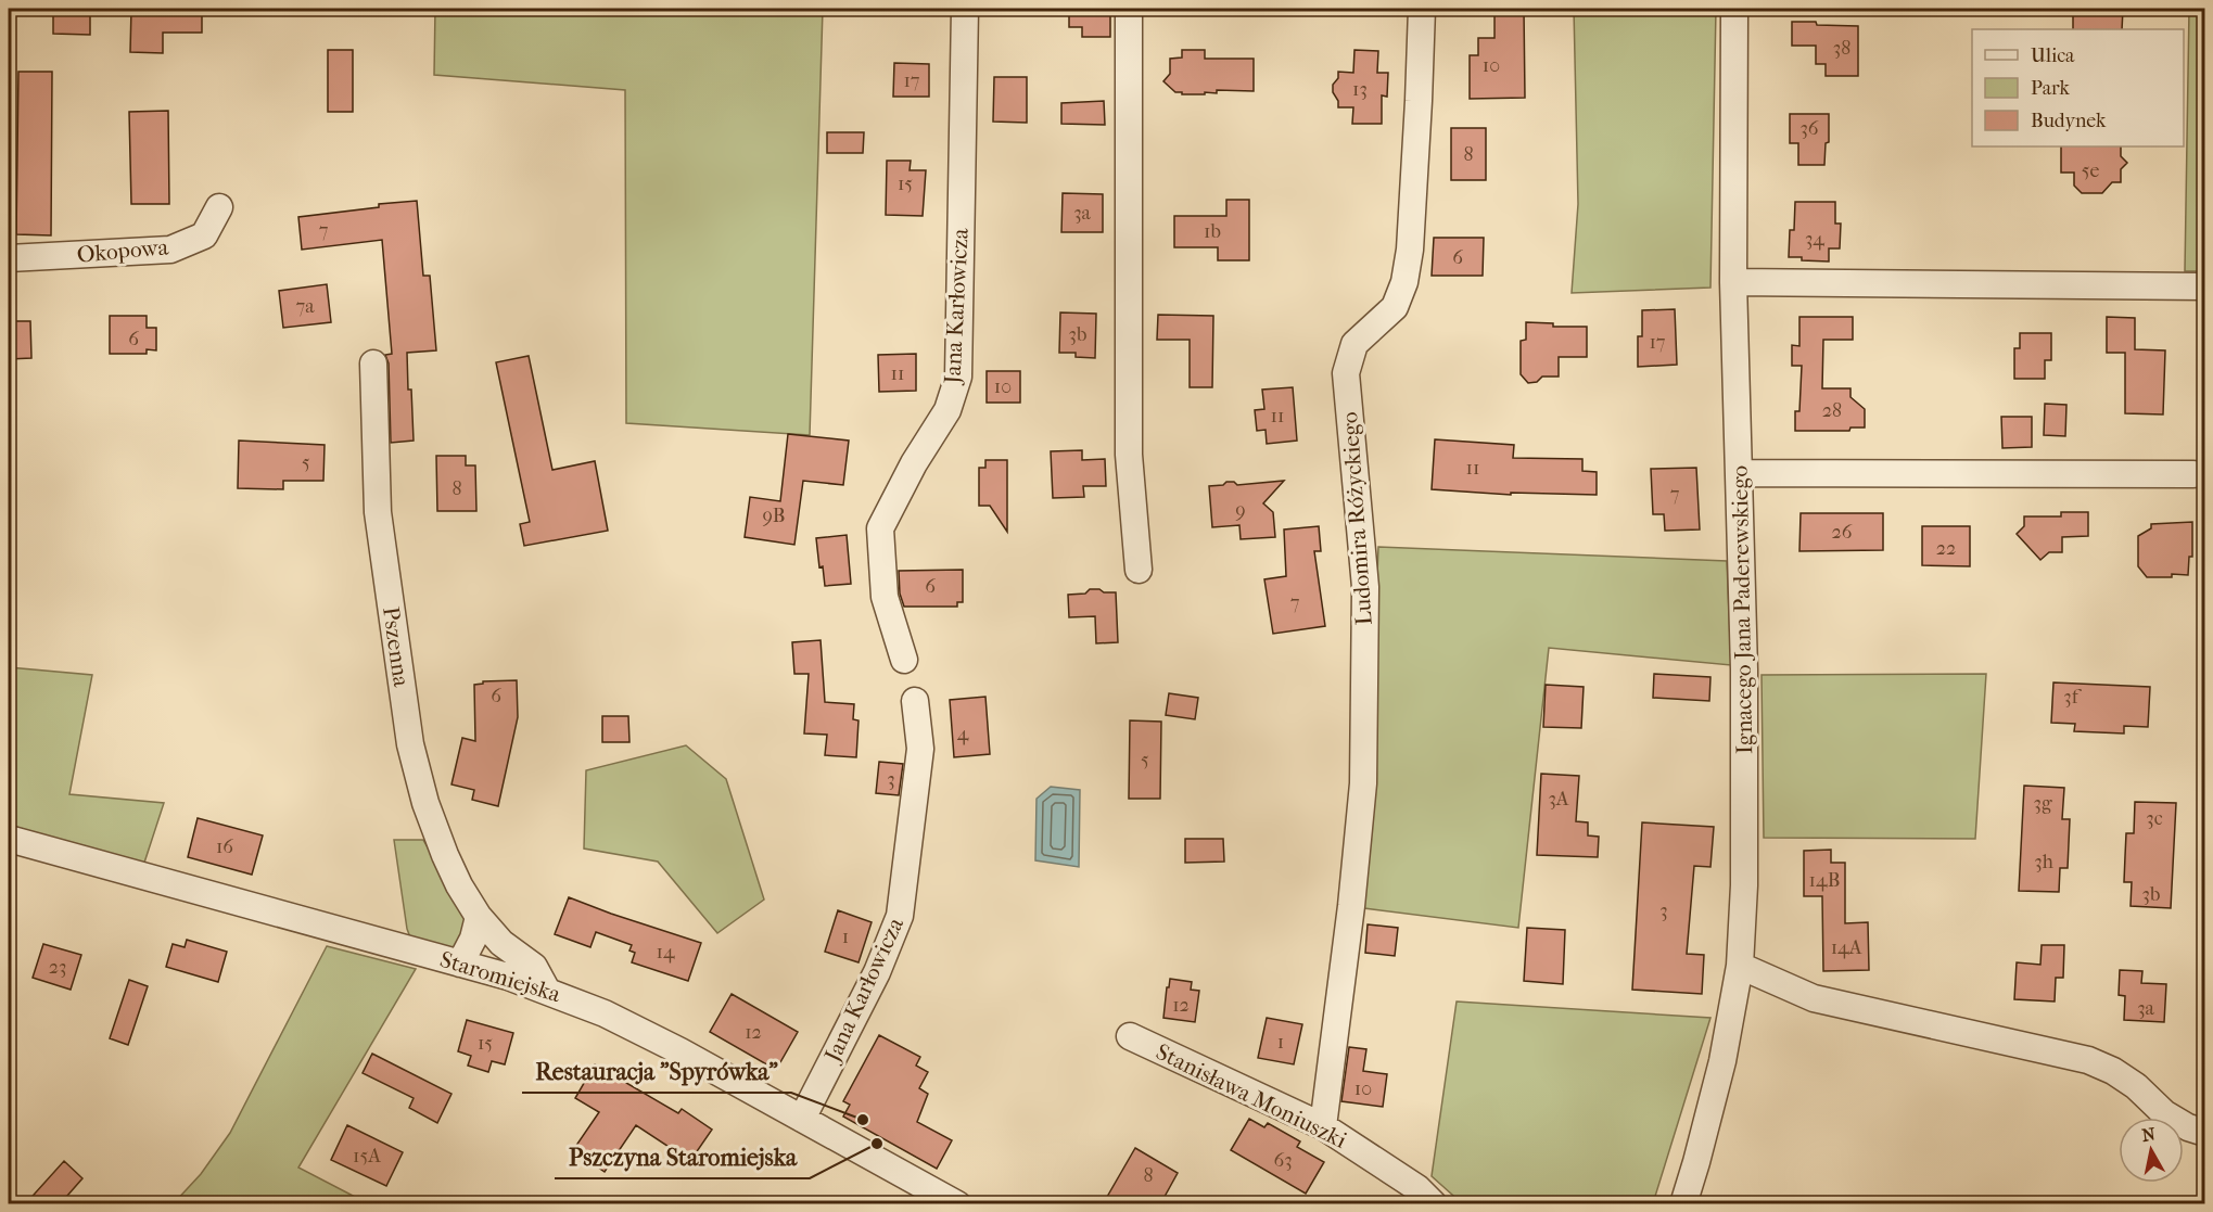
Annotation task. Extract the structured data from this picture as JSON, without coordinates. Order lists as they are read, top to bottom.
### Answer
{
  "streets": {
    "street": [
      "Okopowa",
      "Jana Karłowicza",
      "Ludomira Różyckiego",
      "Ignacego Jana Paderewskiego",
      "Pszenna",
      "Staromiejska",
      "Stanisława Moniuszki"
    ]
  },
  "crossings": [
    ["Jana Karłowicza", "Staromiejska"],
    ["Ludomira Różyckiego", "Stanisława Moniuszki"],
    ["Pszenna", "Staromiejska"]
  ],
  "places": ["Restauracja \"Spyrówka\"", "Pszczyna Staromiejska"],
  "house_numbers": [
    "38",
    "10",
    "17",
    "13",
    "36",
    "8",
    "5e",
    "15",
    "3a",
    "7",
    "1b",
    "34",
    "6",
    "7a",
    "3b",
    "6",
    "17",
    "11",
    "10",
    "28",
    "11",
    "5",
    "11",
    "8",
    "7",
    "9",
    "9B",
    "26",
    "22",
    "6",
    "7",
    "6",
    "3f",
    "4",
    "5",
    "3",
    "3A",
    "3g",
    "3c",
    "16",
    "3h",
    "14B",
    "3b",
    "3",
    "1",
    "14A",
    "14",
    "23",
    "12",
    "3a",
    "12",
    "1",
    "15",
    "10",
    "15A",
    "63",
    "8"
  ],
  "legend": ["Ulica", "Park", "Budynek"],
  "north": "top"
}
